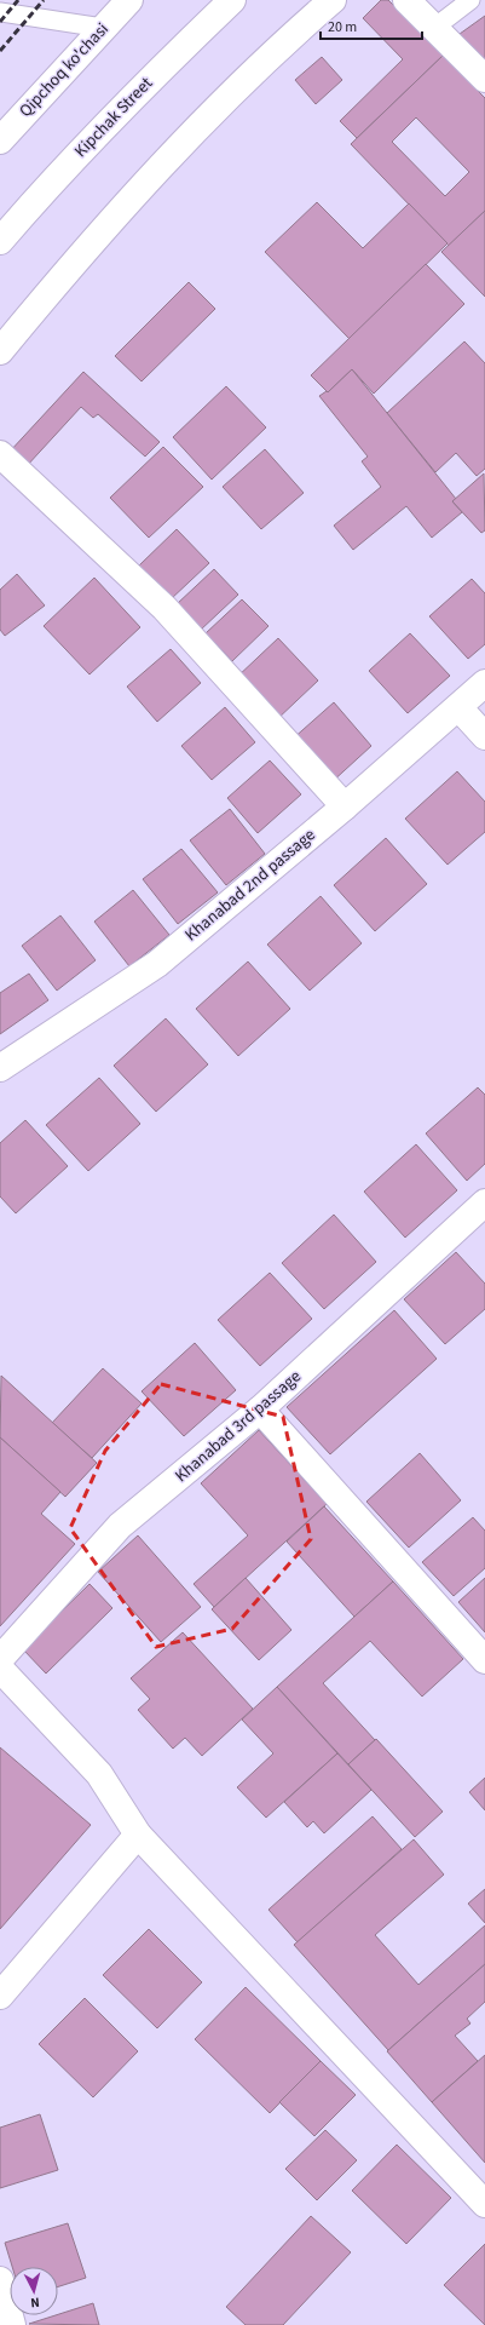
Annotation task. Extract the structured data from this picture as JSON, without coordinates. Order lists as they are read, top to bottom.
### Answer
{
  "streets": {
    "street": [
      "Qipchoq ko'chasi",
      "Kipchak Street",
      "Khanabad 2nd passage",
      "Khanabad 3rd passage"
    ]
  },
  "scale_bar": "20 m",
  "north": "bottom"
}
